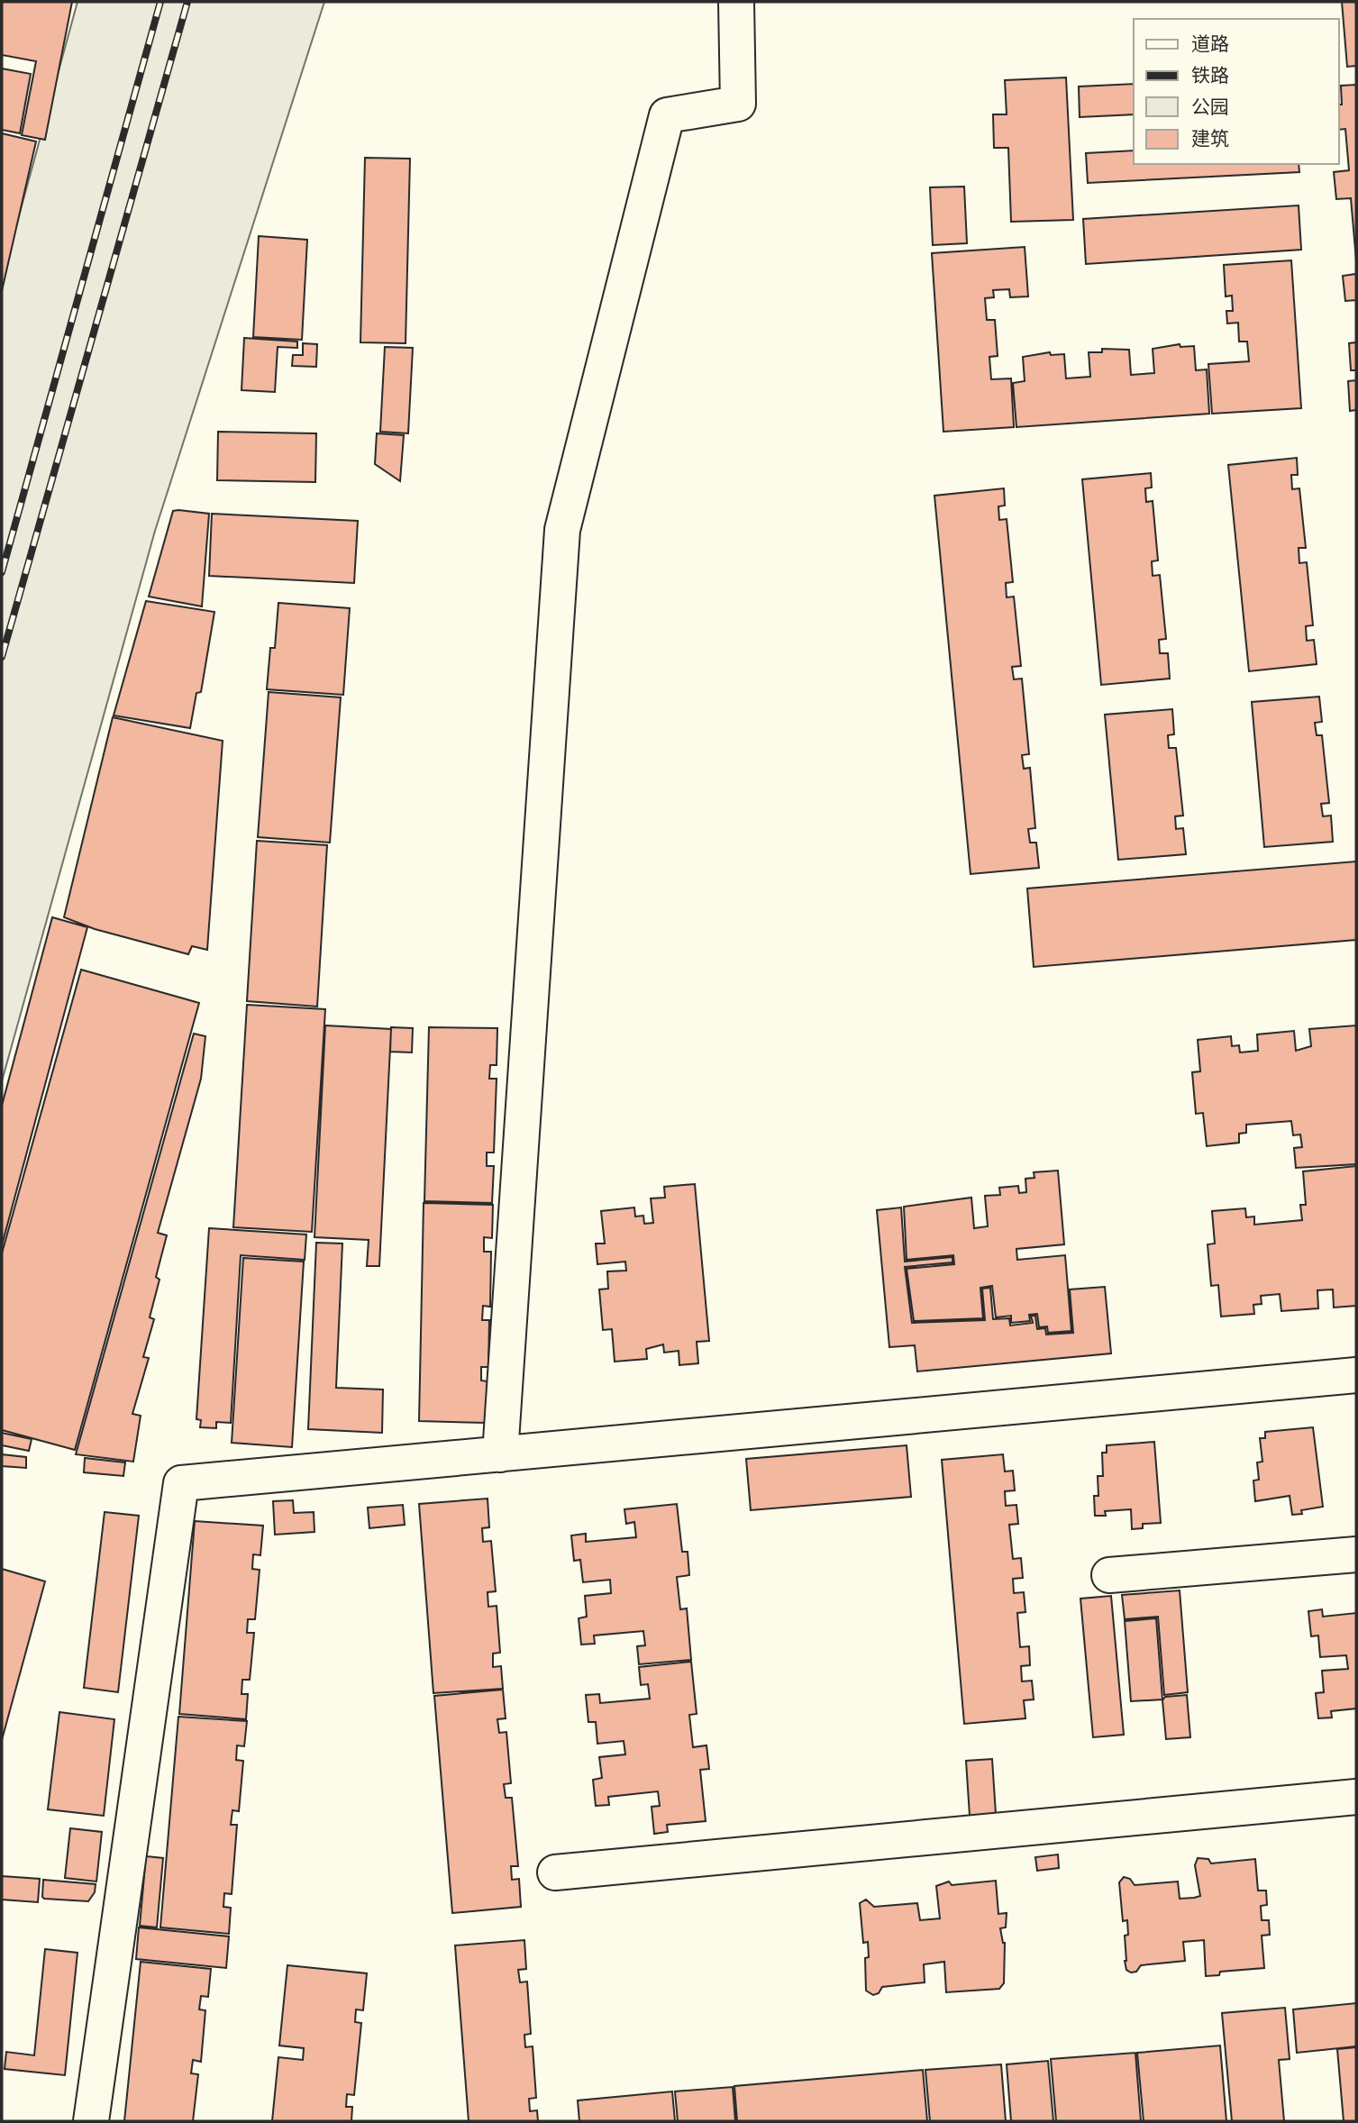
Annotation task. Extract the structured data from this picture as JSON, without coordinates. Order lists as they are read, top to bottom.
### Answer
{
  "legend": [
    "道路",
    "铁路",
    "公园",
    "建筑"
  ]
}
